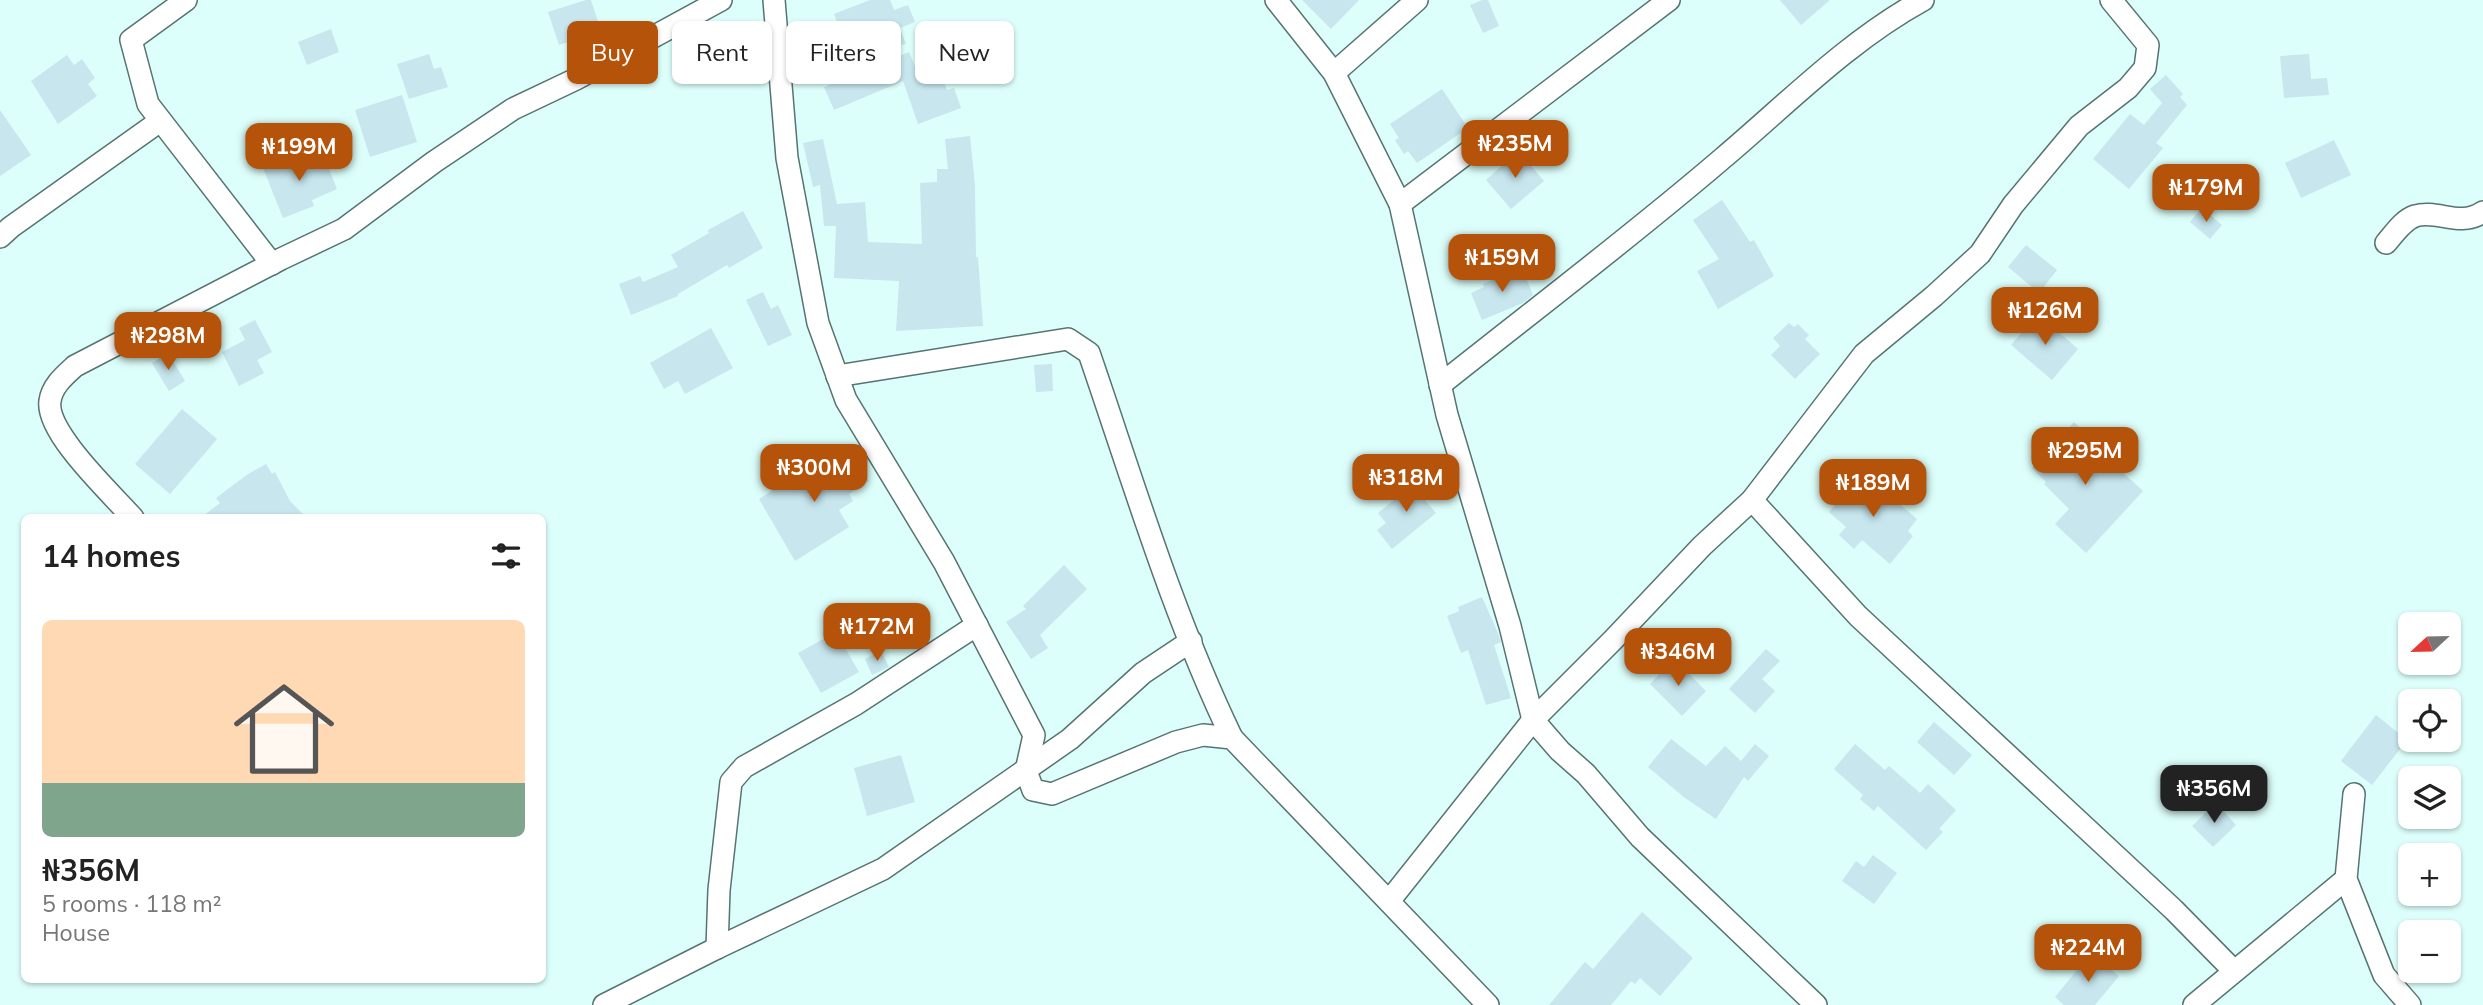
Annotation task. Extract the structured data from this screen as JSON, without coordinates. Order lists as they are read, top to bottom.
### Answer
{
  "north": "left",
  "page": {
    "chip": [
      "Buy",
      "Rent",
      "Filters",
      "New"
    ],
    "price": [
      "₦235M",
      "₦199M",
      "₦179M",
      "₦159M",
      "₦126M",
      "₦298M",
      "₦295M",
      "₦300M",
      "₦318M",
      "₦189M",
      "₦172M",
      "₦346M",
      "₦356M",
      "₦224M"
    ],
    "heading": "14 homes",
    "list": [
      {
        "name": "₦356M",
        "note": "5 rooms · 118 m² · House"
      }
    ],
    "map_buttons": ["+", "−"]
  }
}
